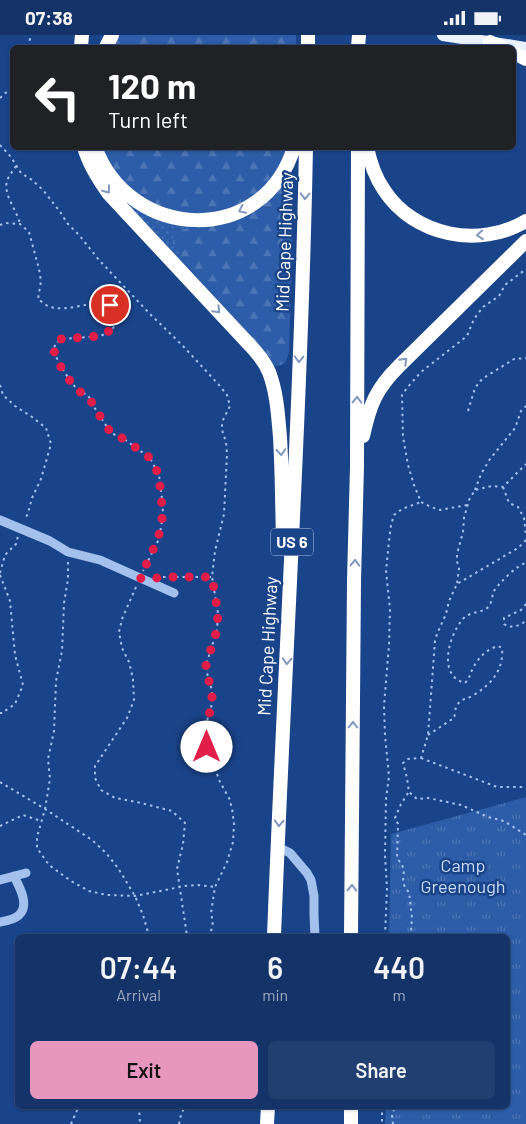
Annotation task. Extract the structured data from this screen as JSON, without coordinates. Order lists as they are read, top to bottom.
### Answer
{
  "streets": {
    "highway": ["Mid Cape Highway", "US 6"]
  },
  "parks": ["Camp Greenough"],
  "page": {
    "status": "07:38",
    "turn": ["120 m", "Turn left"],
    "eta": [
      "07:44",
      "Arrival",
      "6",
      "min",
      "440",
      "m"
    ],
    "buttons": ["Exit", "Share"]
  }
}
